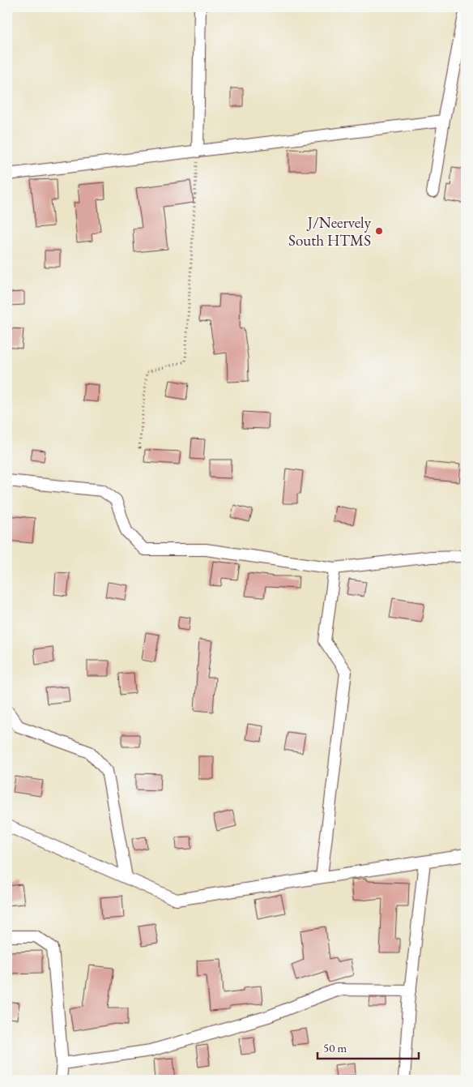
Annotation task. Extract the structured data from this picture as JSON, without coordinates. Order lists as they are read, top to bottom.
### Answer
{
  "places": ["J/Neervely South HTMS"],
  "scale_bar": "50 m"
}
